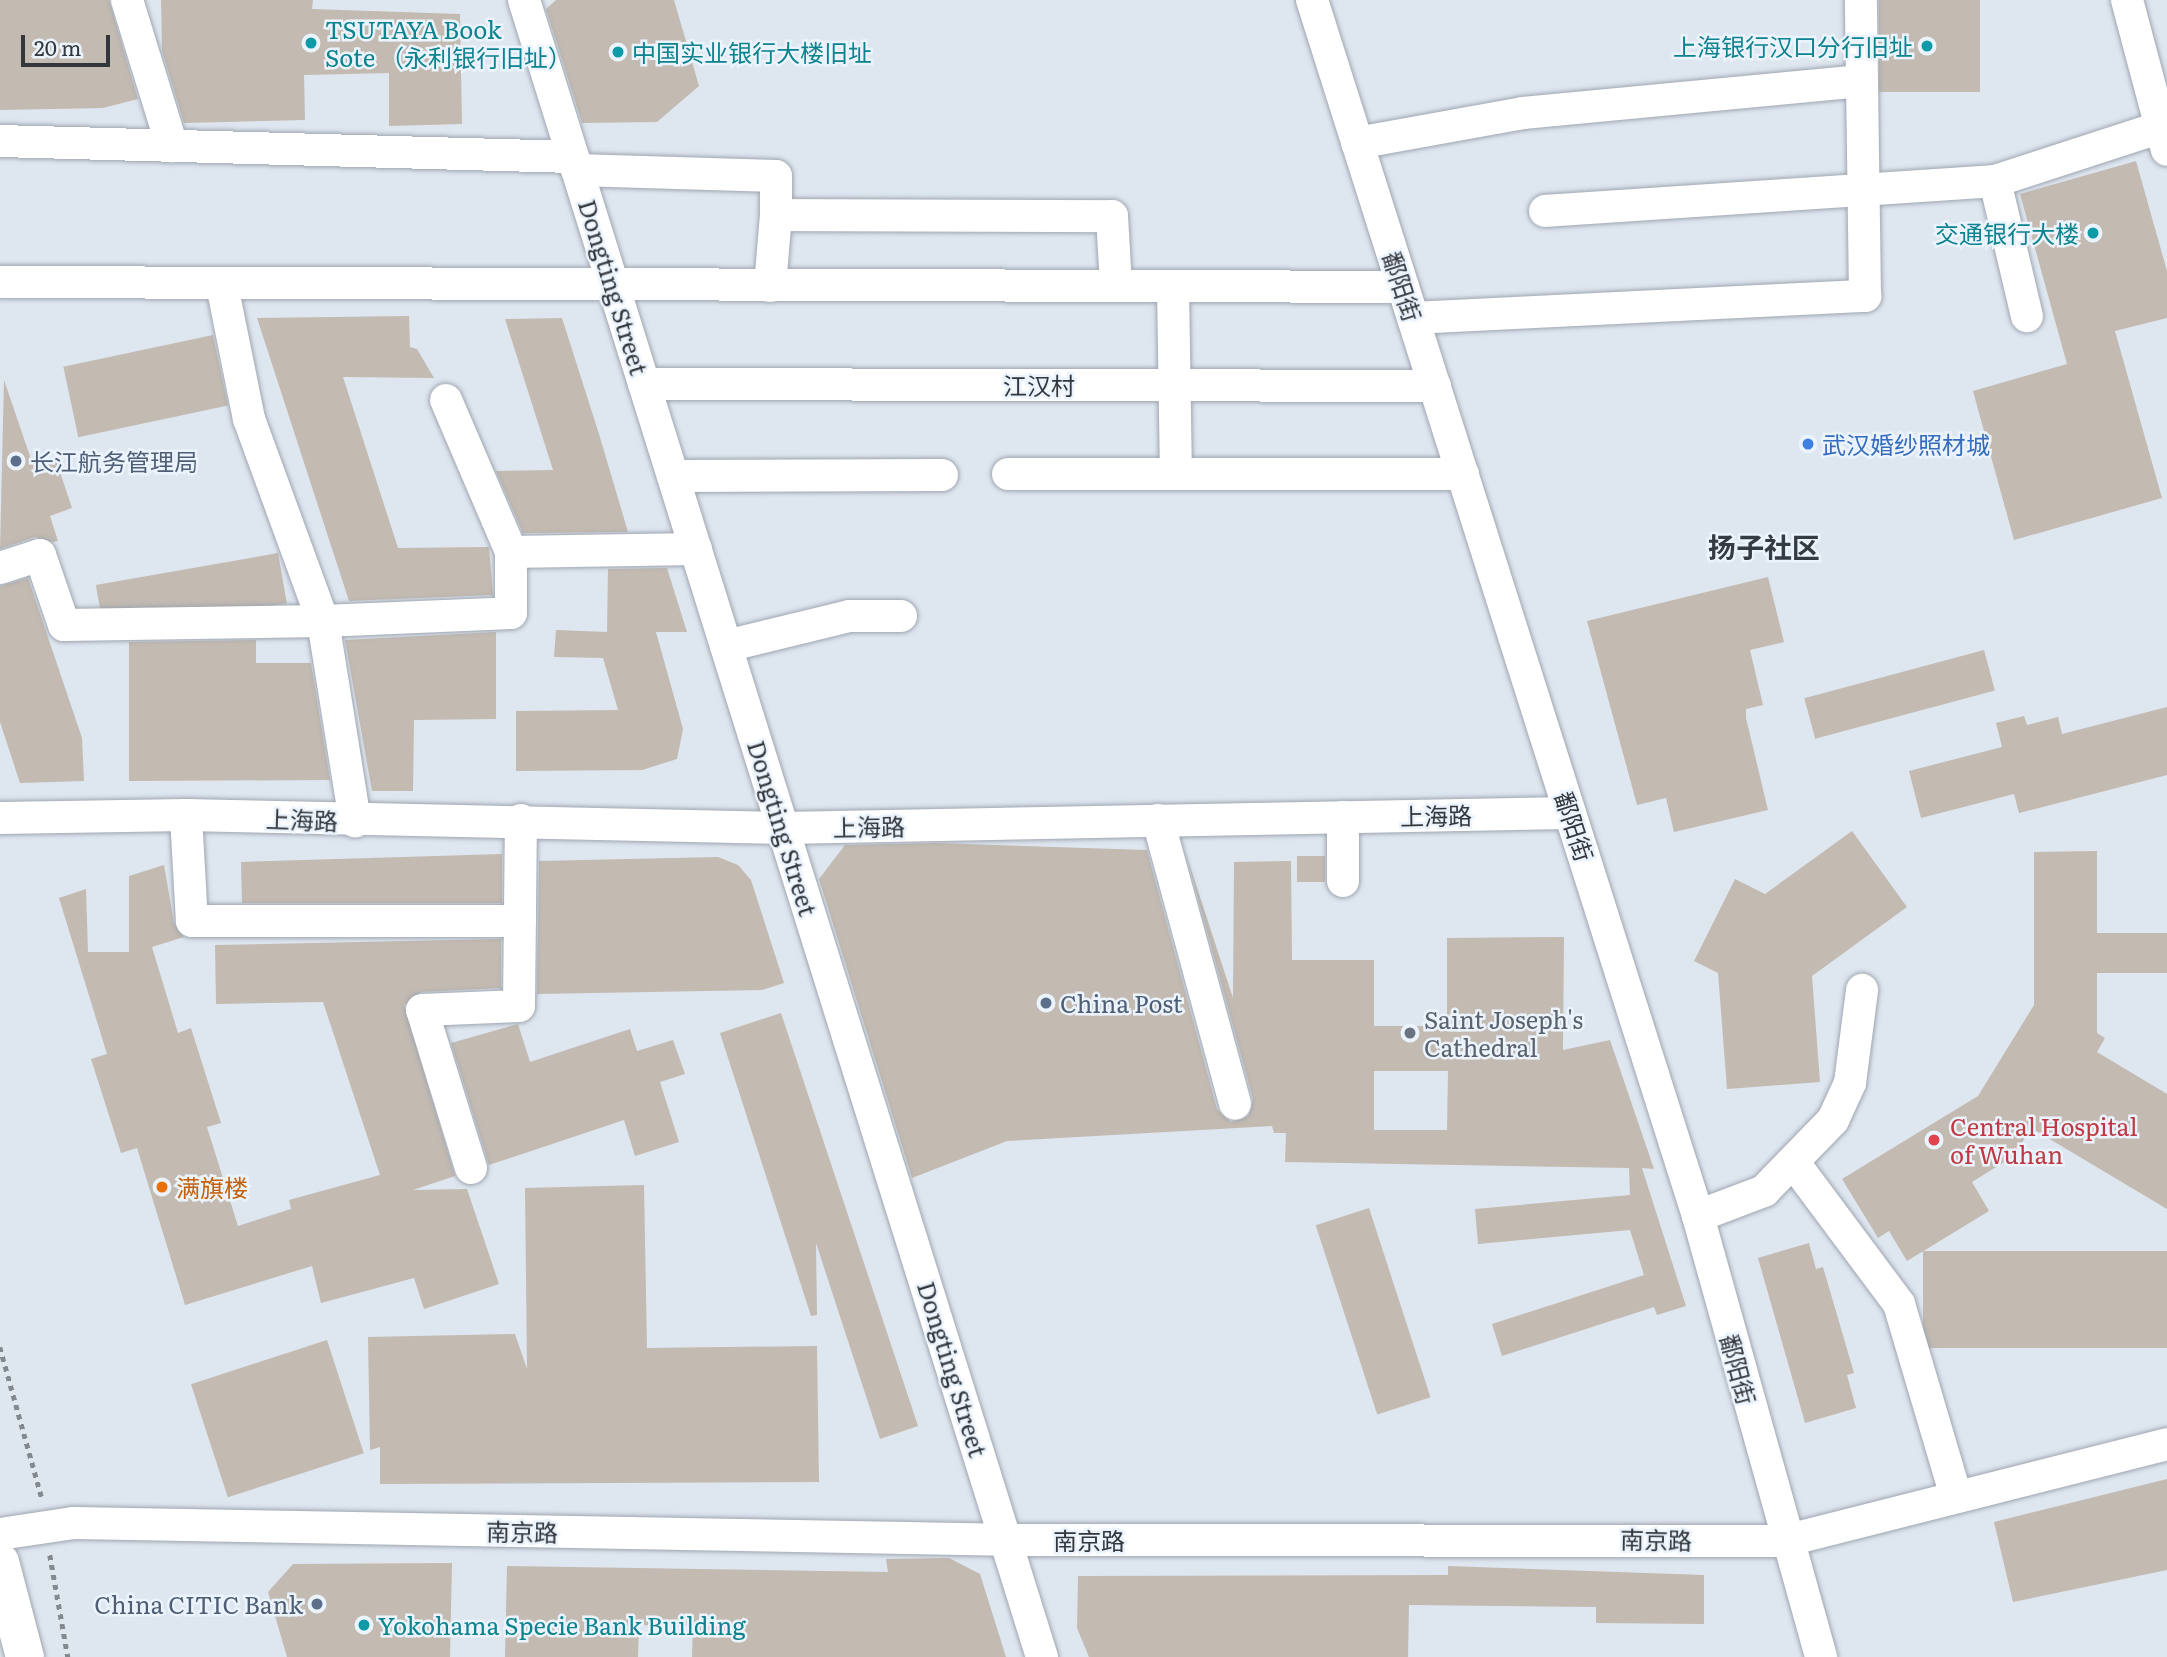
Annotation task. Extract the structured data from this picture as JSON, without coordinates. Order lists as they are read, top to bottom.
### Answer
{
  "streets": {
    "street": [
      "鄱阳街",
      "Dongting Street",
      "江汉村",
      "上海路",
      "南京路"
    ]
  },
  "crossings": [
    ["鄱阳街", "江汉村"],
    ["鄱阳街", "上海路"],
    ["鄱阳街", "南京路"],
    ["Dongting Street", "江汉村"],
    ["Dongting Street", "上海路"],
    ["Dongting Street", "南京路"]
  ],
  "districts": ["扬子社区"],
  "places": [
    "TSUTAYA Book Sote （永利银行旧址）",
    "上海银行汉口分行旧址",
    "中国实业银行大楼旧址",
    "交通银行大楼",
    "武汉婚纱照材城",
    "长江航务管理局",
    "China Post",
    "Saint Joseph's Cathedral",
    "Central Hospital of Wuhan",
    "满旗楼",
    "China CITIC Bank",
    "Yokohama Specie Bank Building"
  ],
  "scale_bar": "20 m"
}
